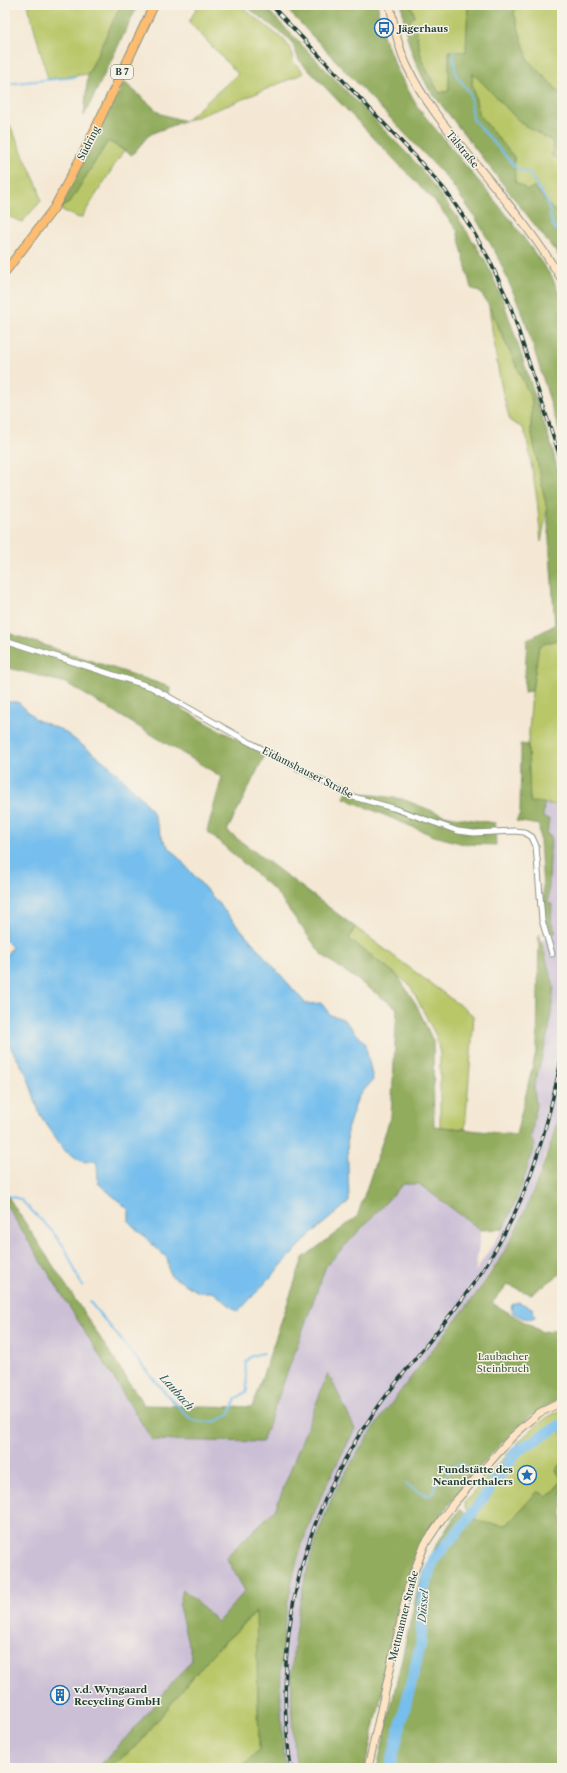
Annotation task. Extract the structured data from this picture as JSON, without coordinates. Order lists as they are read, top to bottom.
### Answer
{
  "streets": {
    "main road": [
      "B 7",
      "Südring",
      "Talstraße",
      "Mettmanner Straße"
    ],
    "street": ["Eidamshauser Straße"]
  },
  "water": ["Laubach", "Düssel"],
  "parks": ["Laubacher Steinbruch"],
  "places": {
    "bus stop": ["Jägerhaus"],
    "place": ["Fundstätte des Neanderthalers"],
    "building": ["v.d. Wyngaard Recycling GmbH"]
  }
}
